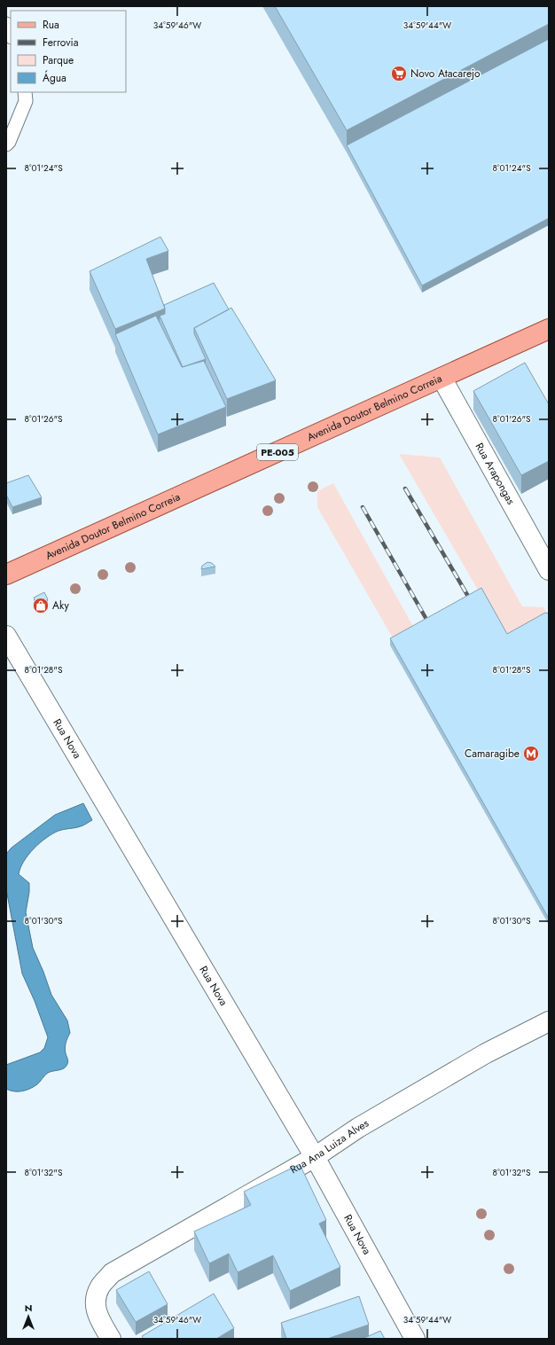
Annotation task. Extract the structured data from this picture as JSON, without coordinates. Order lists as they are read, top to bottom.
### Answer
{
  "streets": {
    "main road": ["Avenida Doutor Belmino Correia", "PE-005"],
    "street": ["Rua Arapongas", "Rua Nova", "Rua Ana Luiza Alves"]
  },
  "crossings": [
    ["Avenida Doutor Belmino Correia", "Rua Arapongas"],
    ["Rua Nova", "Rua Ana Luiza Alves"]
  ],
  "places": {
    "supermarket": ["Novo Atacarejo"],
    "shop": ["Aky"],
    "metro station": ["Camaragibe"]
  },
  "legend": [
    "Rua",
    "Ferrovia",
    "Parque",
    "Água"
  ],
  "north": "top",
  "coordinates": [
    "34°59'46\"W",
    "34°59'44\"W",
    "8°01'24\"S",
    "8°01'26\"S",
    "8°01'28\"S",
    "8°01'30\"S",
    "8°01'32\"S"
  ]
}
